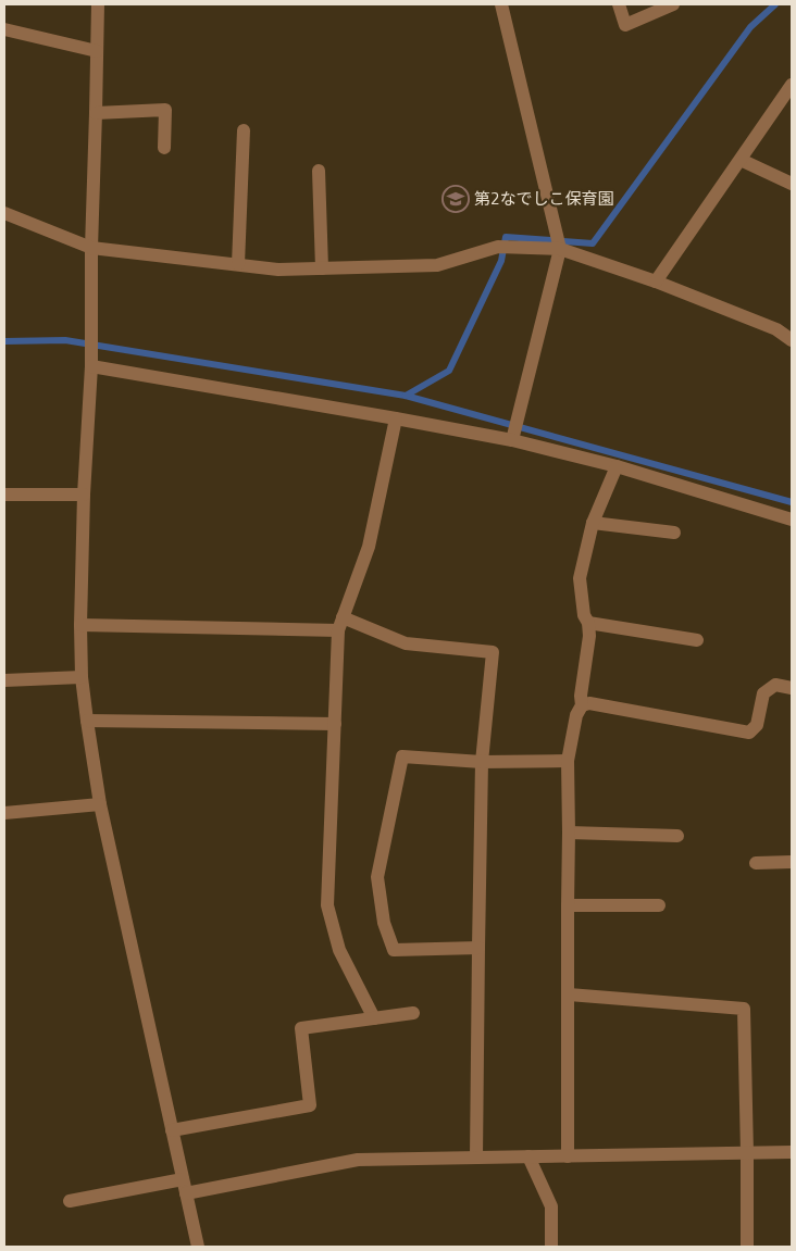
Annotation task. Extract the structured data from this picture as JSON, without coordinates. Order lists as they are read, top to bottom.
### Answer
{
  "places": {
    "school or university": ["第2なでしこ保育園"]
  }
}
